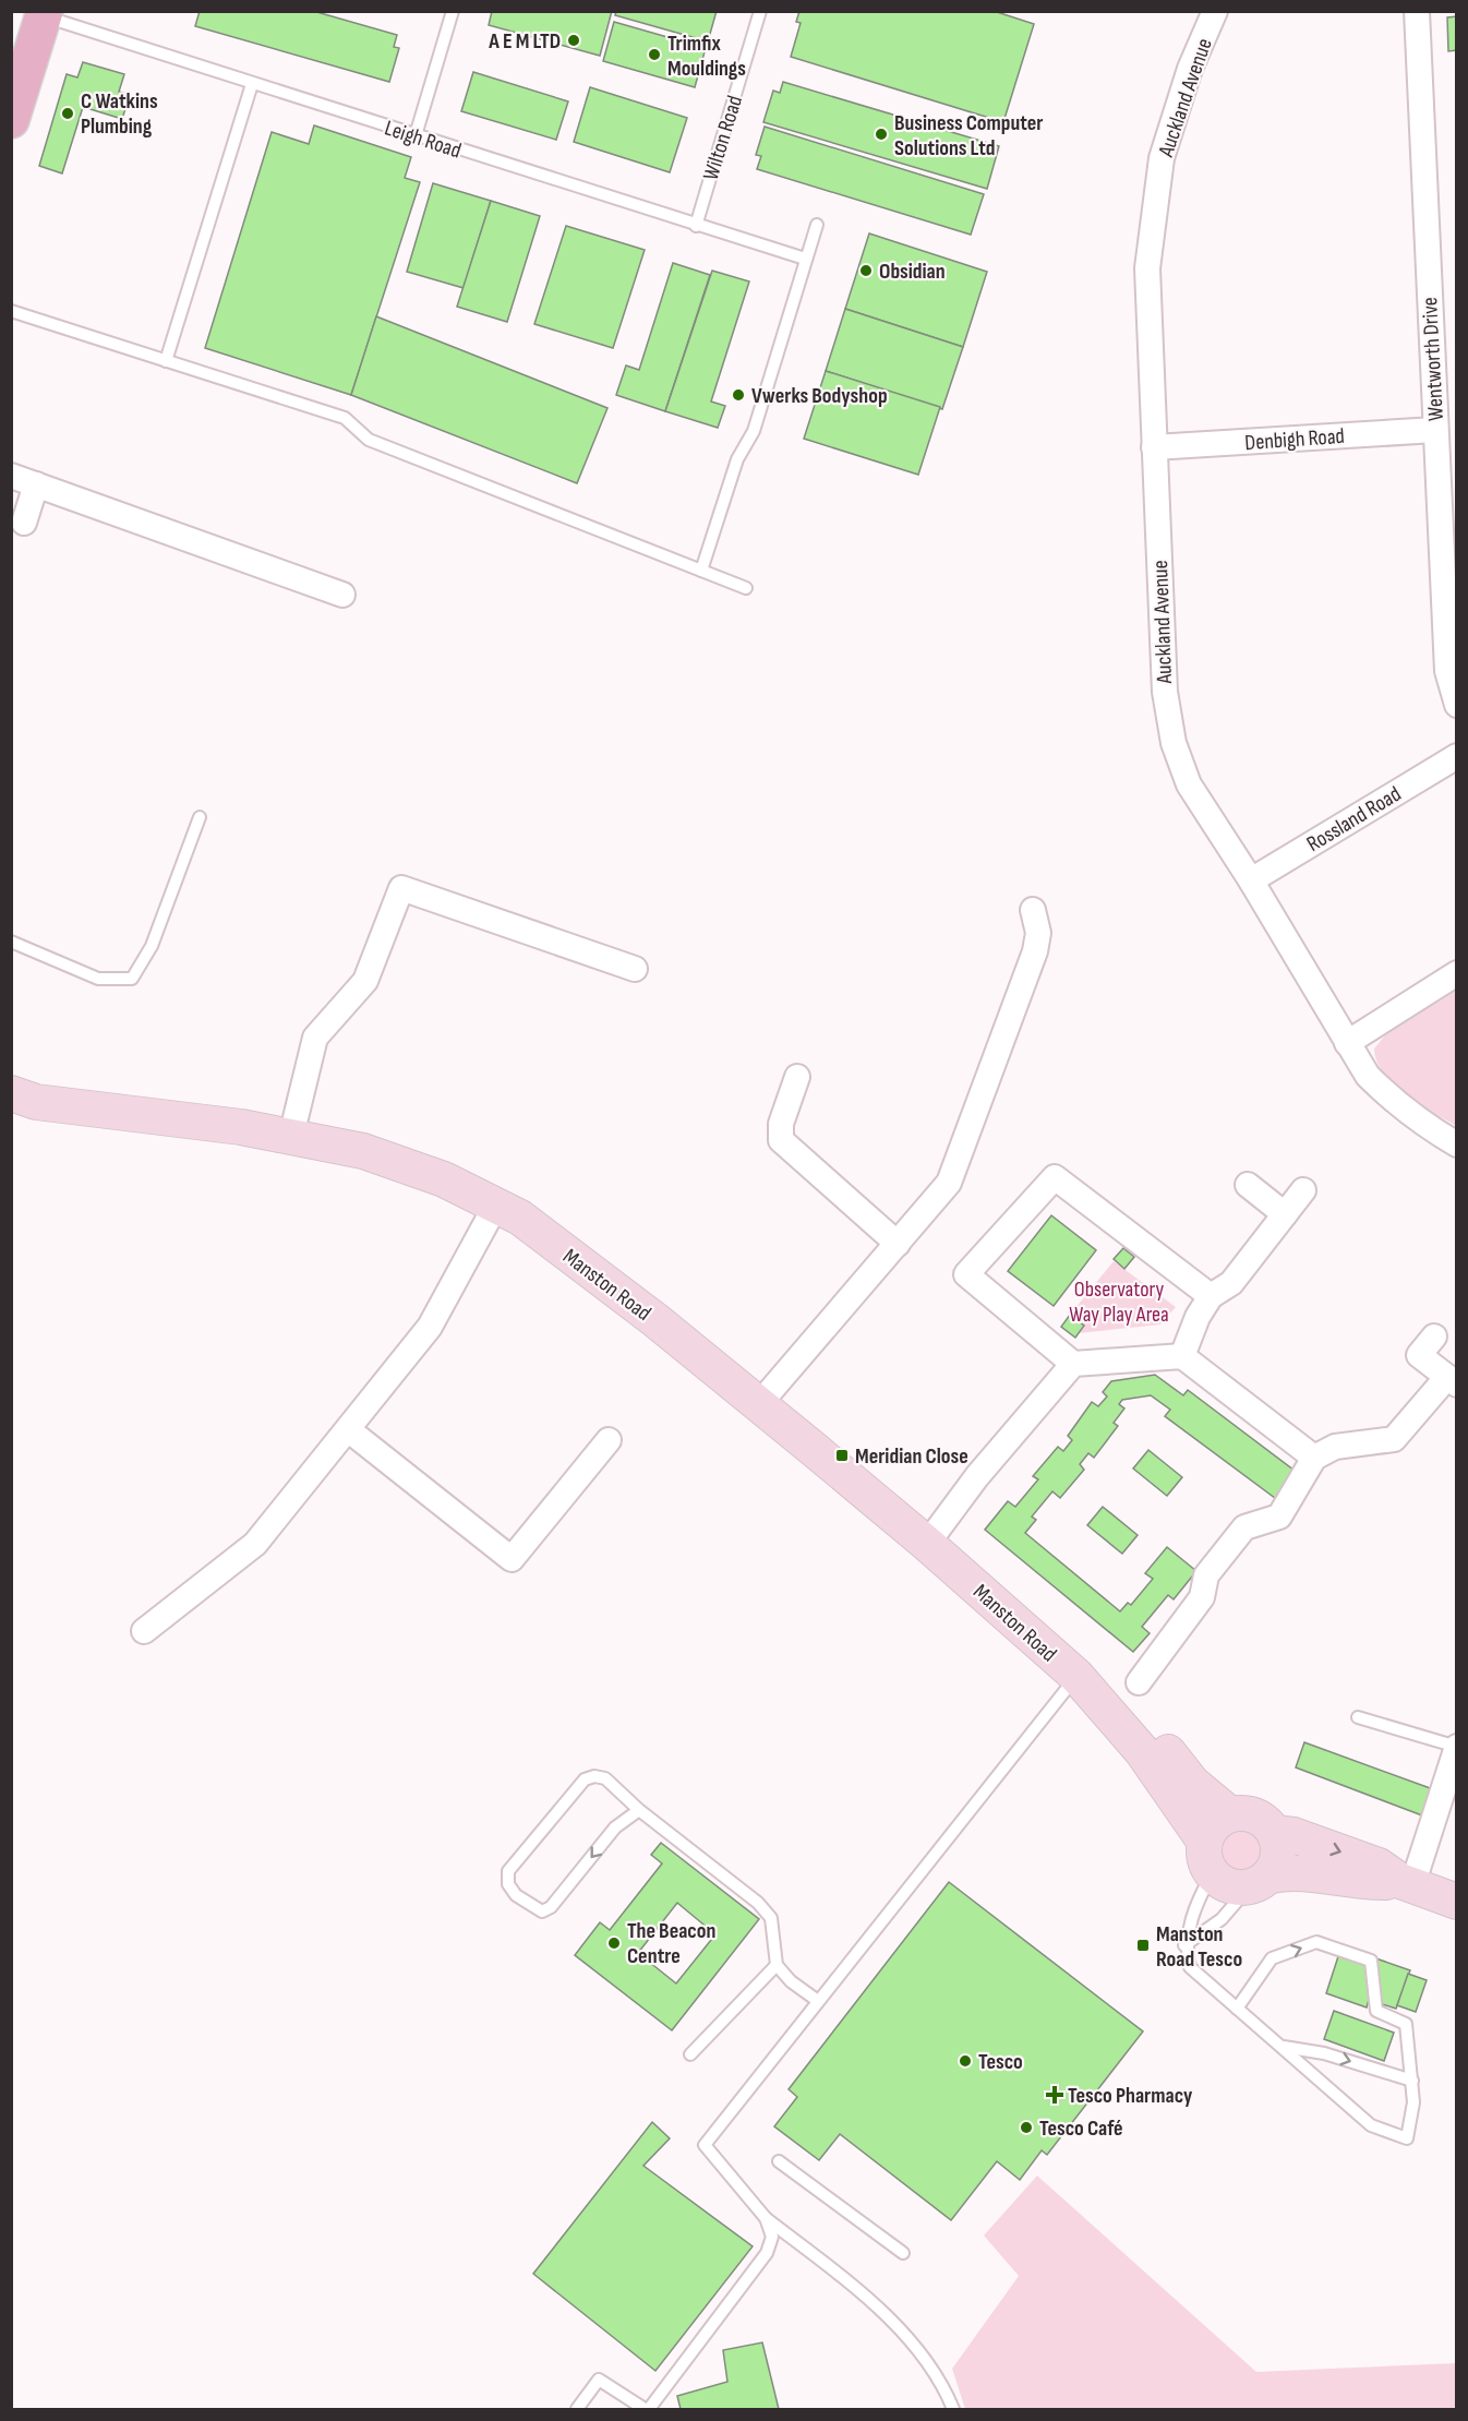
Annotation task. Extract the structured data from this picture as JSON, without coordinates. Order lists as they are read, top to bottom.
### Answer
{
  "streets": {
    "main road": ["Manston Road"],
    "street": [
      "Auckland Avenue",
      "Wentworth Drive",
      "Denbigh Road",
      "Rossland Road"
    ],
    "lane": ["Wilton Road", "Leigh Road"]
  },
  "crossings": [
    ["Auckland Avenue", "Denbigh Road"],
    ["Auckland Avenue", "Rossland Road"],
    ["Wilton Road", "Leigh Road"],
    ["Wentworth Drive", "Denbigh Road"]
  ],
  "parks": ["Observatory Way Play Area"],
  "places": {
    "other": [
      "A E M LTD",
      "Trimfix Mouldings",
      "C Watkins Plumbing",
      "Business Computer Solutions Ltd",
      "Obsidian",
      "Vwerks Bodyshop",
      "The Beacon Centre",
      "Tesco",
      "Tesco Café"
    ],
    "transit": ["Meridian Close", "Manston Road Tesco"],
    "health": ["Tesco Pharmacy"]
  }
}
